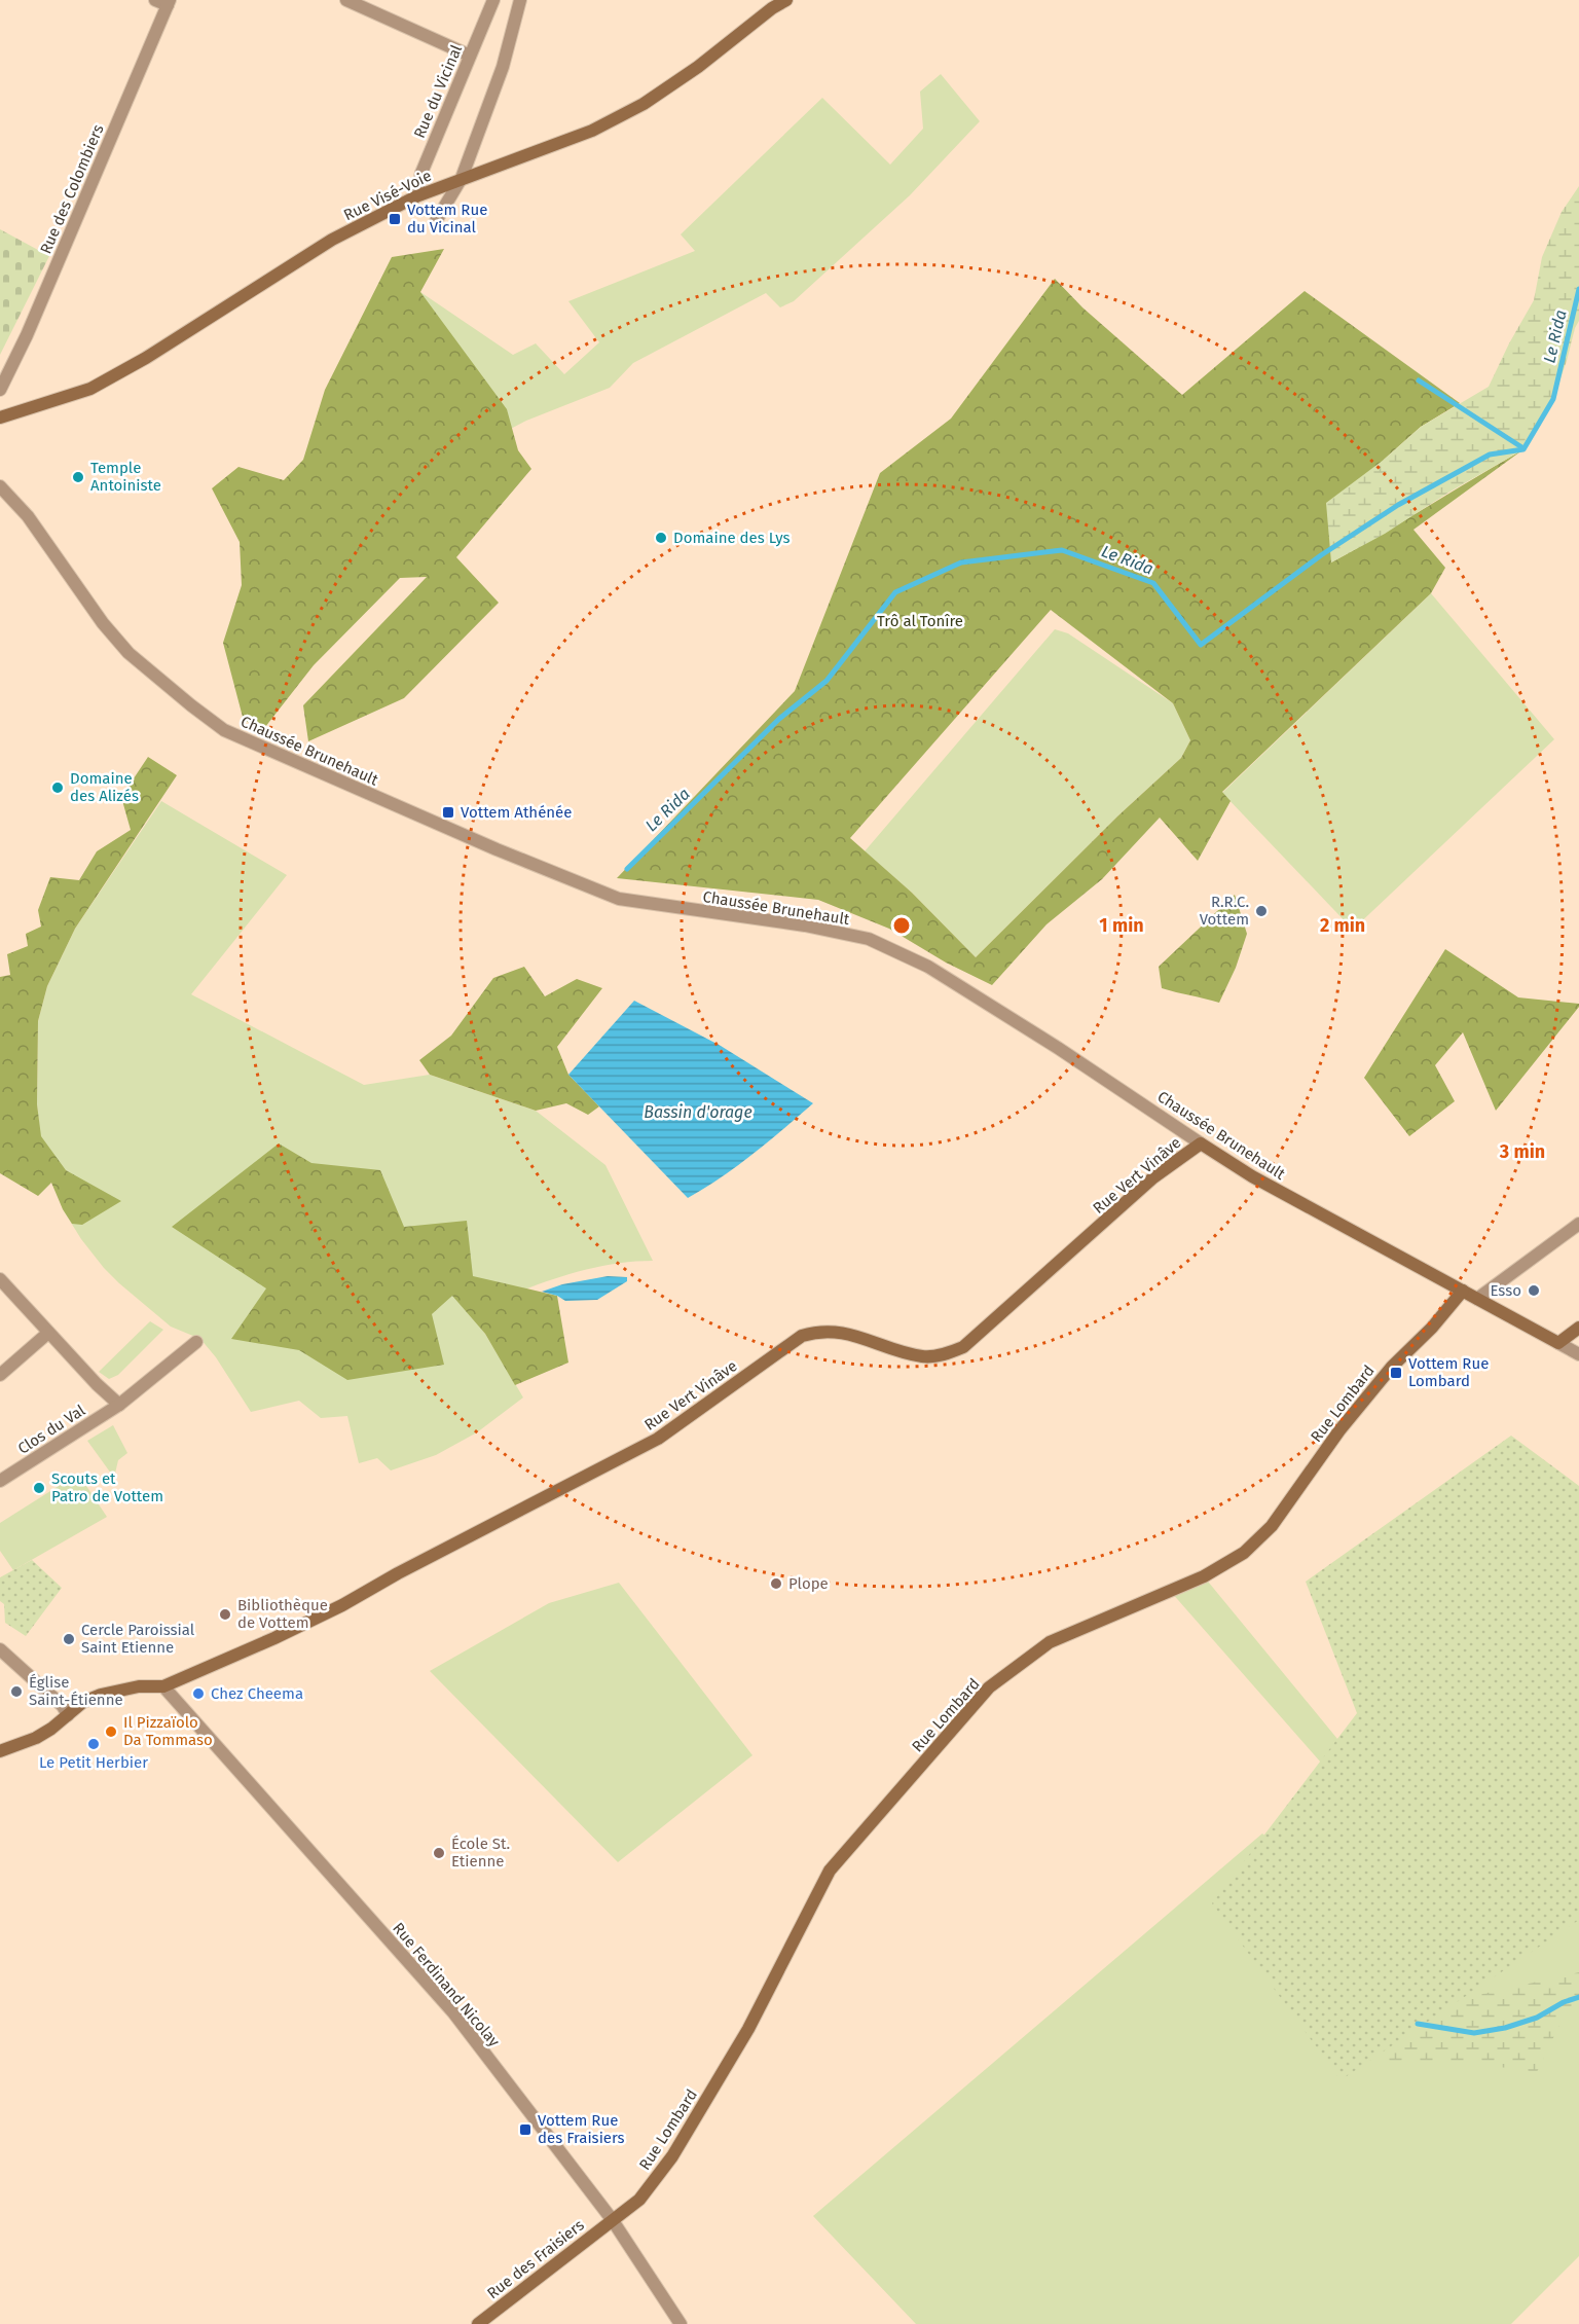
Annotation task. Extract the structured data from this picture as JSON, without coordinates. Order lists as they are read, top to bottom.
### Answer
{
  "streets": {
    "street": [
      "Rue du Vicinal",
      "Rue des Colombiers",
      "Rue Visé-Voie",
      "Chaussée Brunehault",
      "Rue Vert Vinâve",
      "Rue Lombard",
      "Clos du Val",
      "Rue Ferdinand Nicolay",
      "Rue des Fraisiers"
    ]
  },
  "crossings": [
    ["Rue du Vicinal", "Rue Visé-Voie"],
    ["Chaussée Brunehault", "Rue Vert Vinâve"],
    ["Chaussée Brunehault", "Rue Lombard"],
    ["Rue Vert Vinâve", "Rue Ferdinand Nicolay"],
    ["Rue Lombard", "Rue Ferdinand Nicolay"],
    ["Rue Lombard", "Rue des Fraisiers"],
    ["Rue Ferdinand Nicolay", "Rue des Fraisiers"]
  ],
  "water": ["Le Rida", "Bassin d'orage"],
  "parks": ["Trô al Tonîre"],
  "places": {
    "transit": [
      "Vottem Rue du Vicinal",
      "Vottem Athénée",
      "Vottem Rue Lombard",
      "Vottem Rue des Fraisiers"
    ],
    "other": [
      "Temple Antoiniste",
      "Domaine des Lys",
      "Domaine des Alizés",
      "R.R.C. Vottem",
      "Esso",
      "Scouts et Patro de Vottem",
      "Plope",
      "Bibliothèque de Vottem",
      "Cercle Paroissial Saint Etienne",
      "Église Saint-Étienne",
      "Chez Cheema",
      "Il Pizzaïolo Da Tommaso",
      "Le Petit Herbier",
      "École St. Etienne"
    ]
  },
  "rings": ["1 min", "2 min", "3 min"]
}
